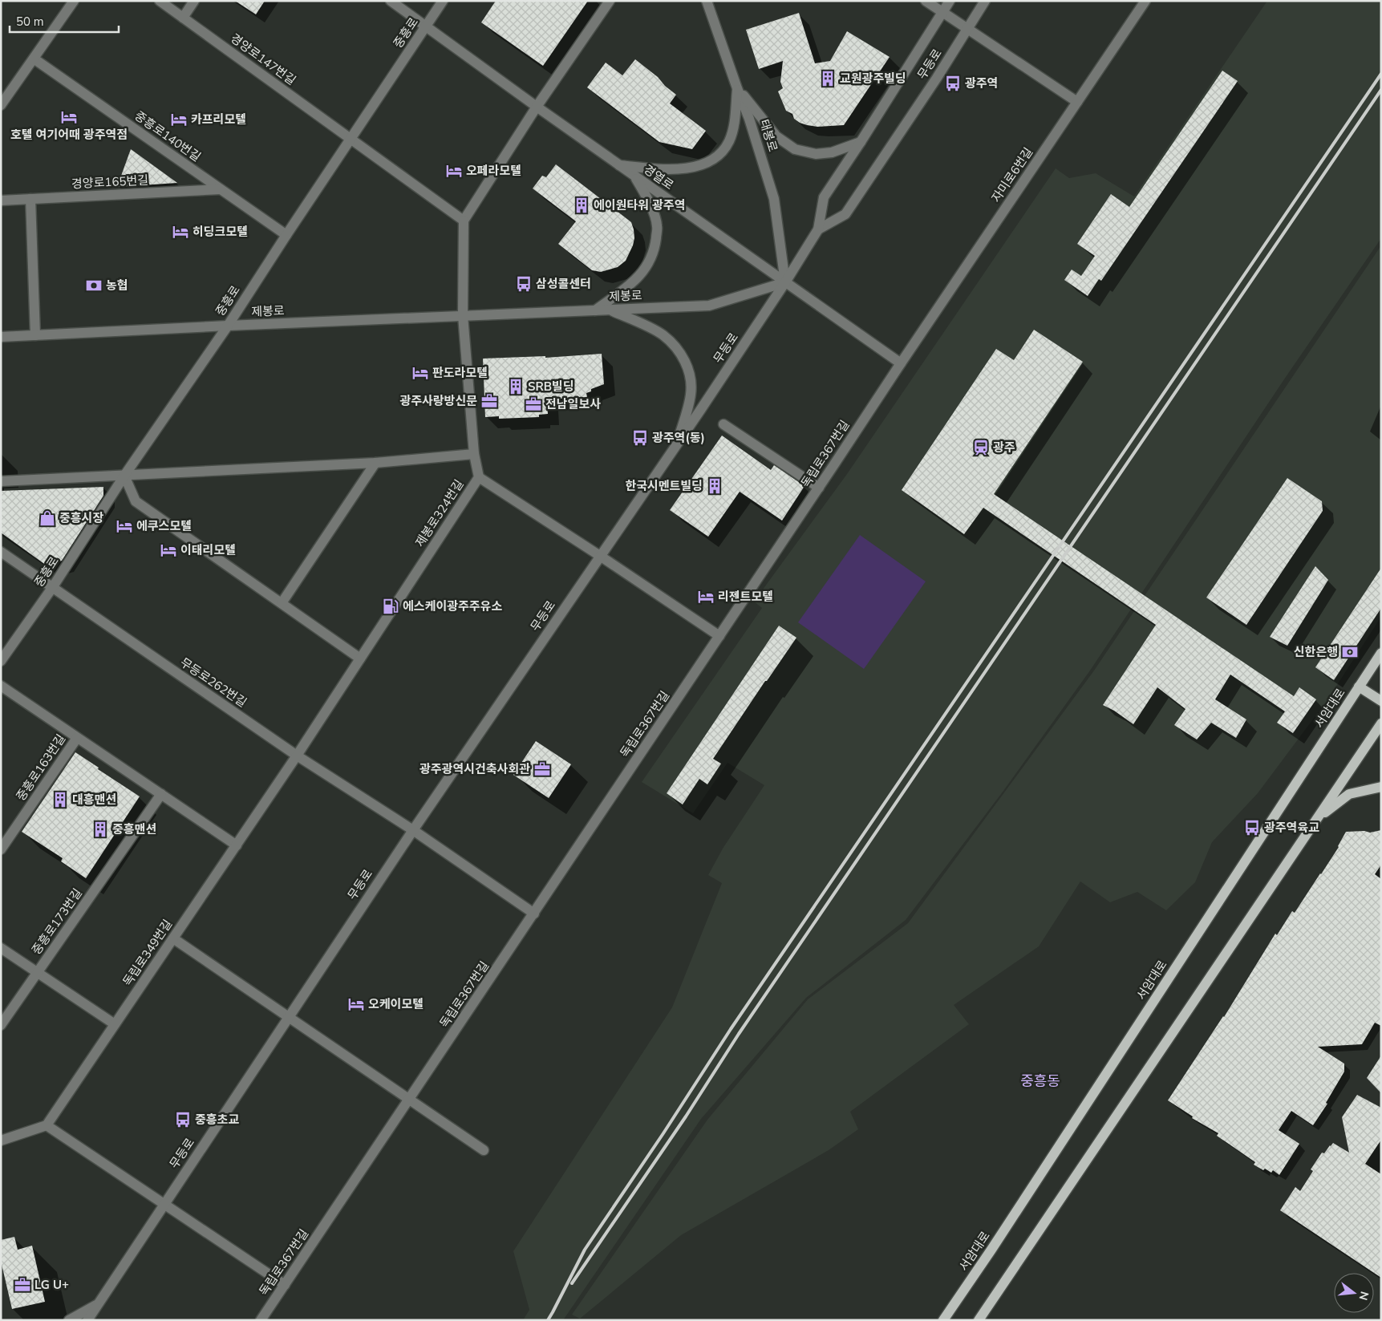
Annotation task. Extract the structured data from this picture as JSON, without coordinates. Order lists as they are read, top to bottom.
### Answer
{
  "streets": {
    "main road": ["서암대로"],
    "street": [
      "중흥로",
      "경양로147번길",
      "무등로",
      "태봉로",
      "중흥로140번길",
      "자미로6번길",
      "경열로",
      "경양로165번길",
      "제봉로",
      "독립로367번길",
      "제봉로324번길",
      "무등로262번길",
      "중흥로163번길",
      "중흥로173번길",
      "독립로349번길"
    ]
  },
  "crossings": [
    ["중흥로", "경양로147번길"],
    ["중흥로", "중흥로140번길"],
    ["중흥로", "경열로"],
    ["중흥로", "제봉로"],
    ["중흥로", "무등로262번길"],
    ["무등로", "태봉로"],
    ["무등로", "경열로"],
    ["무등로", "제봉로"],
    ["무등로", "무등로262번길"],
    ["태봉로", "경열로"],
    ["태봉로", "제봉로"],
    ["중흥로140번길", "경양로165번길"],
    ["자미로6번길", "경열로"],
    ["자미로6번길", "독립로367번길"],
    ["경열로", "제봉로"],
    ["경열로", "독립로367번길"],
    ["제봉로", "제봉로324번길"],
    ["독립로367번길", "무등로262번길"],
    ["제봉로324번길", "무등로262번길"],
    ["제봉로324번길", "독립로349번길"],
    ["무등로262번길", "독립로349번길"],
    ["중흥로163번길", "중흥로173번길"],
    ["중흥로163번길", "독립로349번길"],
    ["중흥로173번길", "독립로349번길"]
  ],
  "districts": ["중흥동"],
  "places": {
    "building": [
      "교원광주빌딩",
      "에이원타워 광주역",
      "SRB빌딩",
      "한국시멘트빌딩",
      "대흥맨션",
      "중흥맨션"
    ],
    "bus stop": [
      "광주역",
      "삼성콜센터",
      "광주역(동)",
      "광주역육교",
      "중흥초교"
    ],
    "hotel": [
      "호텔 여기어때 광주역점",
      "카프리모텔",
      "오페라모텔",
      "히딩크모텔",
      "판도라모텔",
      "에쿠스모텔",
      "이태리모텔",
      "리젠트모텔",
      "오케이모텔"
    ],
    "bank": ["농협", "신한은행"],
    "office": [
      "광주사랑방신문",
      "전남일보사",
      "광주광역시건축사회관",
      "LG U+"
    ],
    "station": ["광주"],
    "shop": ["중흥시장"],
    "fuel station": ["에스케이광주주유소"]
  },
  "scale_bar": "50 m",
  "north": "right"
}
